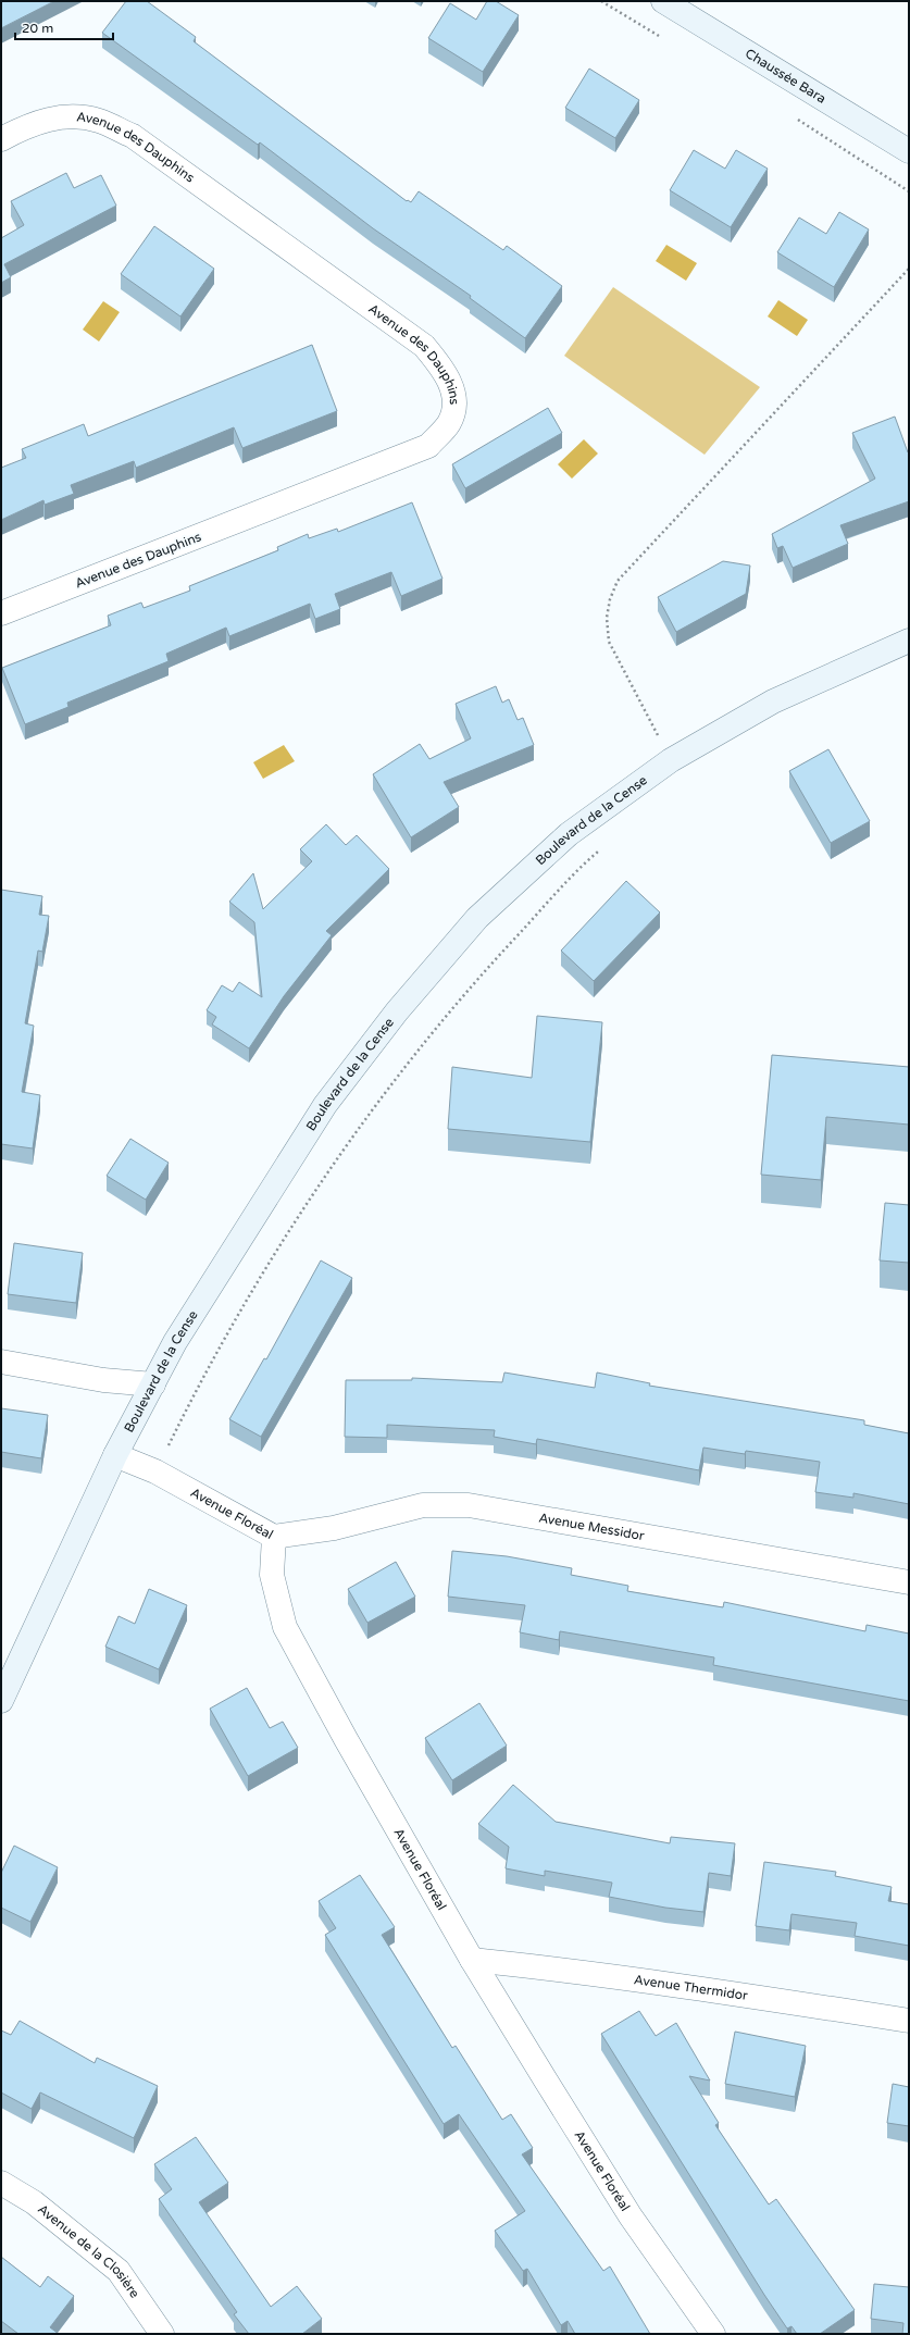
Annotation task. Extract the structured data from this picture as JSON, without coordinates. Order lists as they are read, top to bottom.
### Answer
{
  "streets": {
    "main road": ["Chaussée Bara", "Boulevard de la Cense"],
    "street": [
      "Avenue des Dauphins",
      "Avenue Floréal",
      "Avenue Messidor",
      "Avenue Thermidor",
      "Avenue de la Closière"
    ]
  },
  "crossings": [
    ["Boulevard de la Cense", "Avenue Floréal"],
    ["Avenue Floréal", "Avenue Messidor"],
    ["Avenue Floréal", "Avenue Thermidor"]
  ],
  "scale_bar": "20 m"
}
